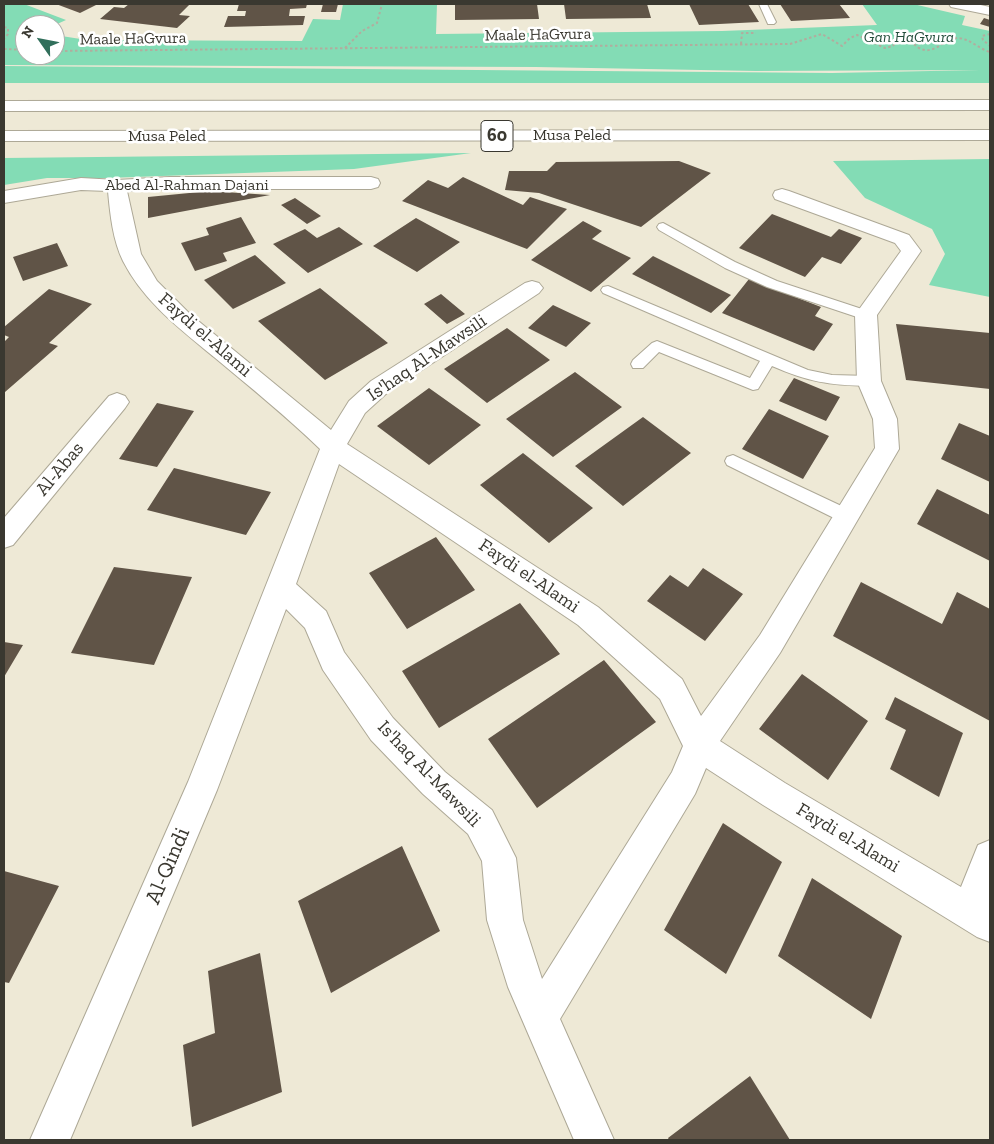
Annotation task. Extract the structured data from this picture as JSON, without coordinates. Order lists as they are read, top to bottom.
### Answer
{
  "streets": {
    "main road": [
      "Musa Peled",
      "60",
      "Abed Al-Rahman Dajani",
      "Faydi el-Alami",
      "Is'haq Al-Mawsili",
      "Al-Abas",
      "Al-Qindi"
    ],
    "path": ["Maale HaGvura"]
  },
  "crossings": [
    ["Abed Al-Rahman Dajani", "Faydi el-Alami"],
    ["Faydi el-Alami", "Is'haq Al-Mawsili"],
    ["Is'haq Al-Mawsili", "Al-Qindi"]
  ],
  "parks": ["Gan HaGvura"],
  "north": "top left"
}
